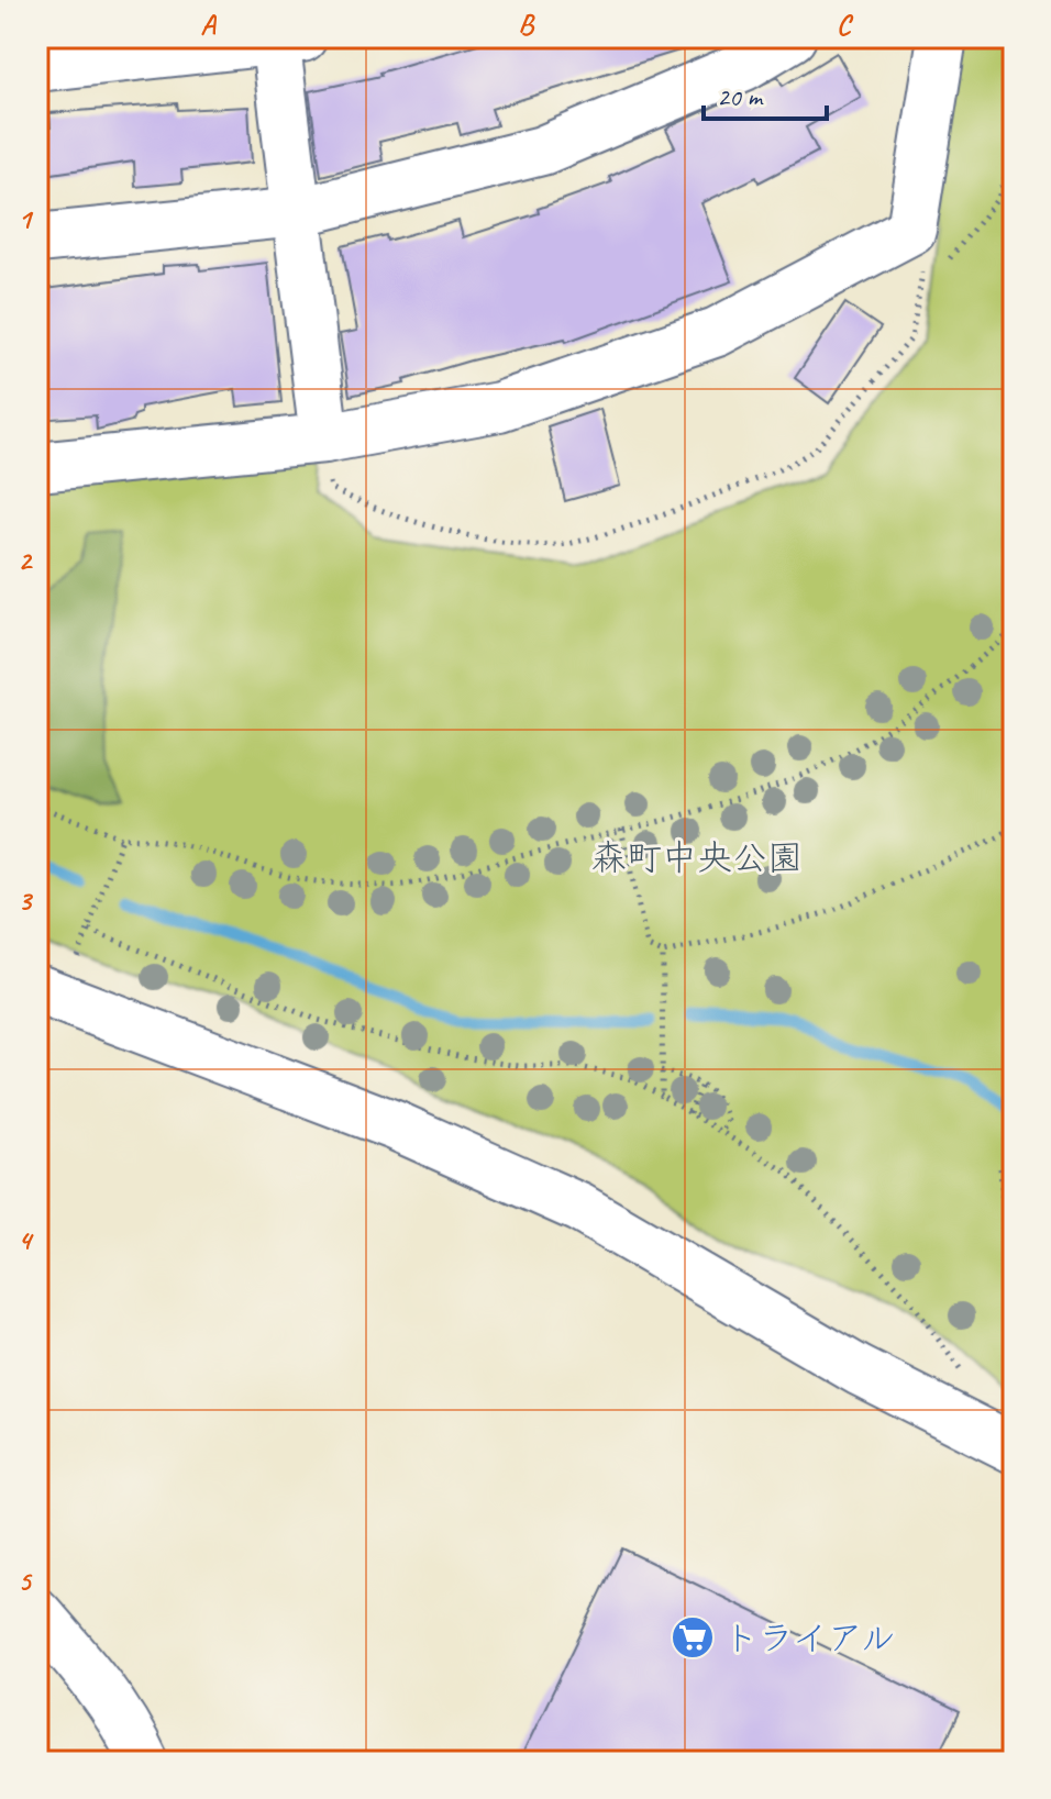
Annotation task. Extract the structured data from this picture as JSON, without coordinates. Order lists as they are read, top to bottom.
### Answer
{
  "parks": ["森町中央公園"],
  "places": {
    "supermarket": ["トライアル"]
  },
  "scale_bar": "20 m",
  "grid": {
    "columns": ["A", "B", "C"],
    "rows": [
      "1",
      "2",
      "3",
      "4",
      "5"
    ]
  }
}
